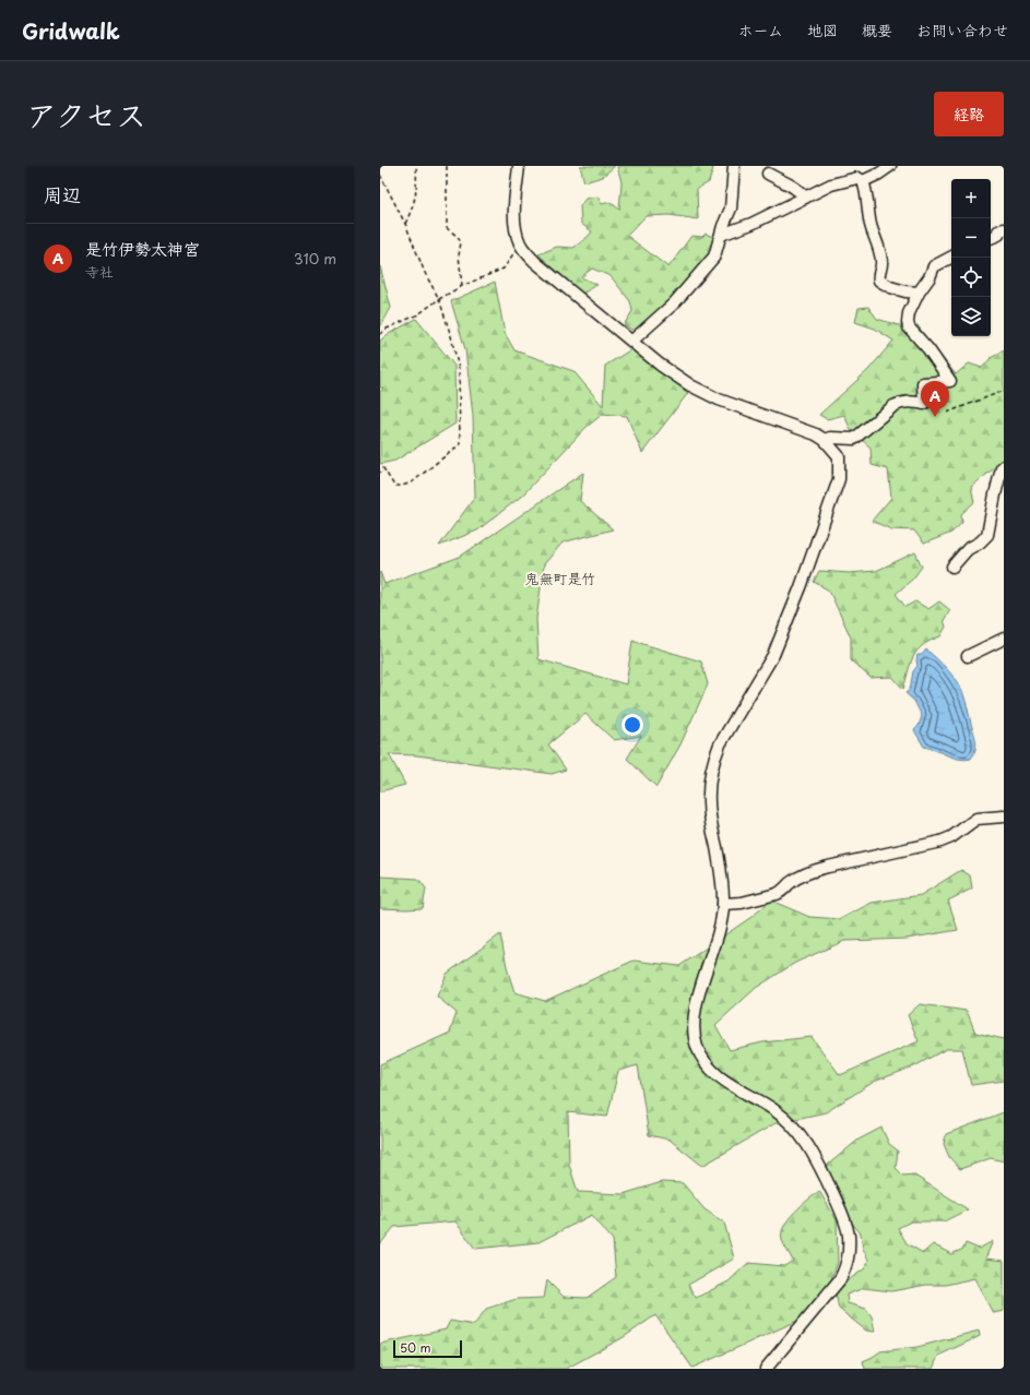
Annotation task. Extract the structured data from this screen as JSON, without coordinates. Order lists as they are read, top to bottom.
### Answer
{
  "districts": ["鬼無町是竹"],
  "scale_bar": "50 m",
  "page": {
    "header": "Gridwalk",
    "nav": [
      "ホーム",
      "地図",
      "概要",
      "お問い合わせ"
    ],
    "title": "アクセス",
    "buttons": "経路",
    "heading": "周辺",
    "map_buttons": ["+", "−"],
    "list": [
      {
        "mark": "A",
        "name": "是竹伊勢太神宮",
        "note": "寺社",
        "value": "310 m"
      }
    ],
    "pins": "A",
    "scale": "50 m"
  }
}
